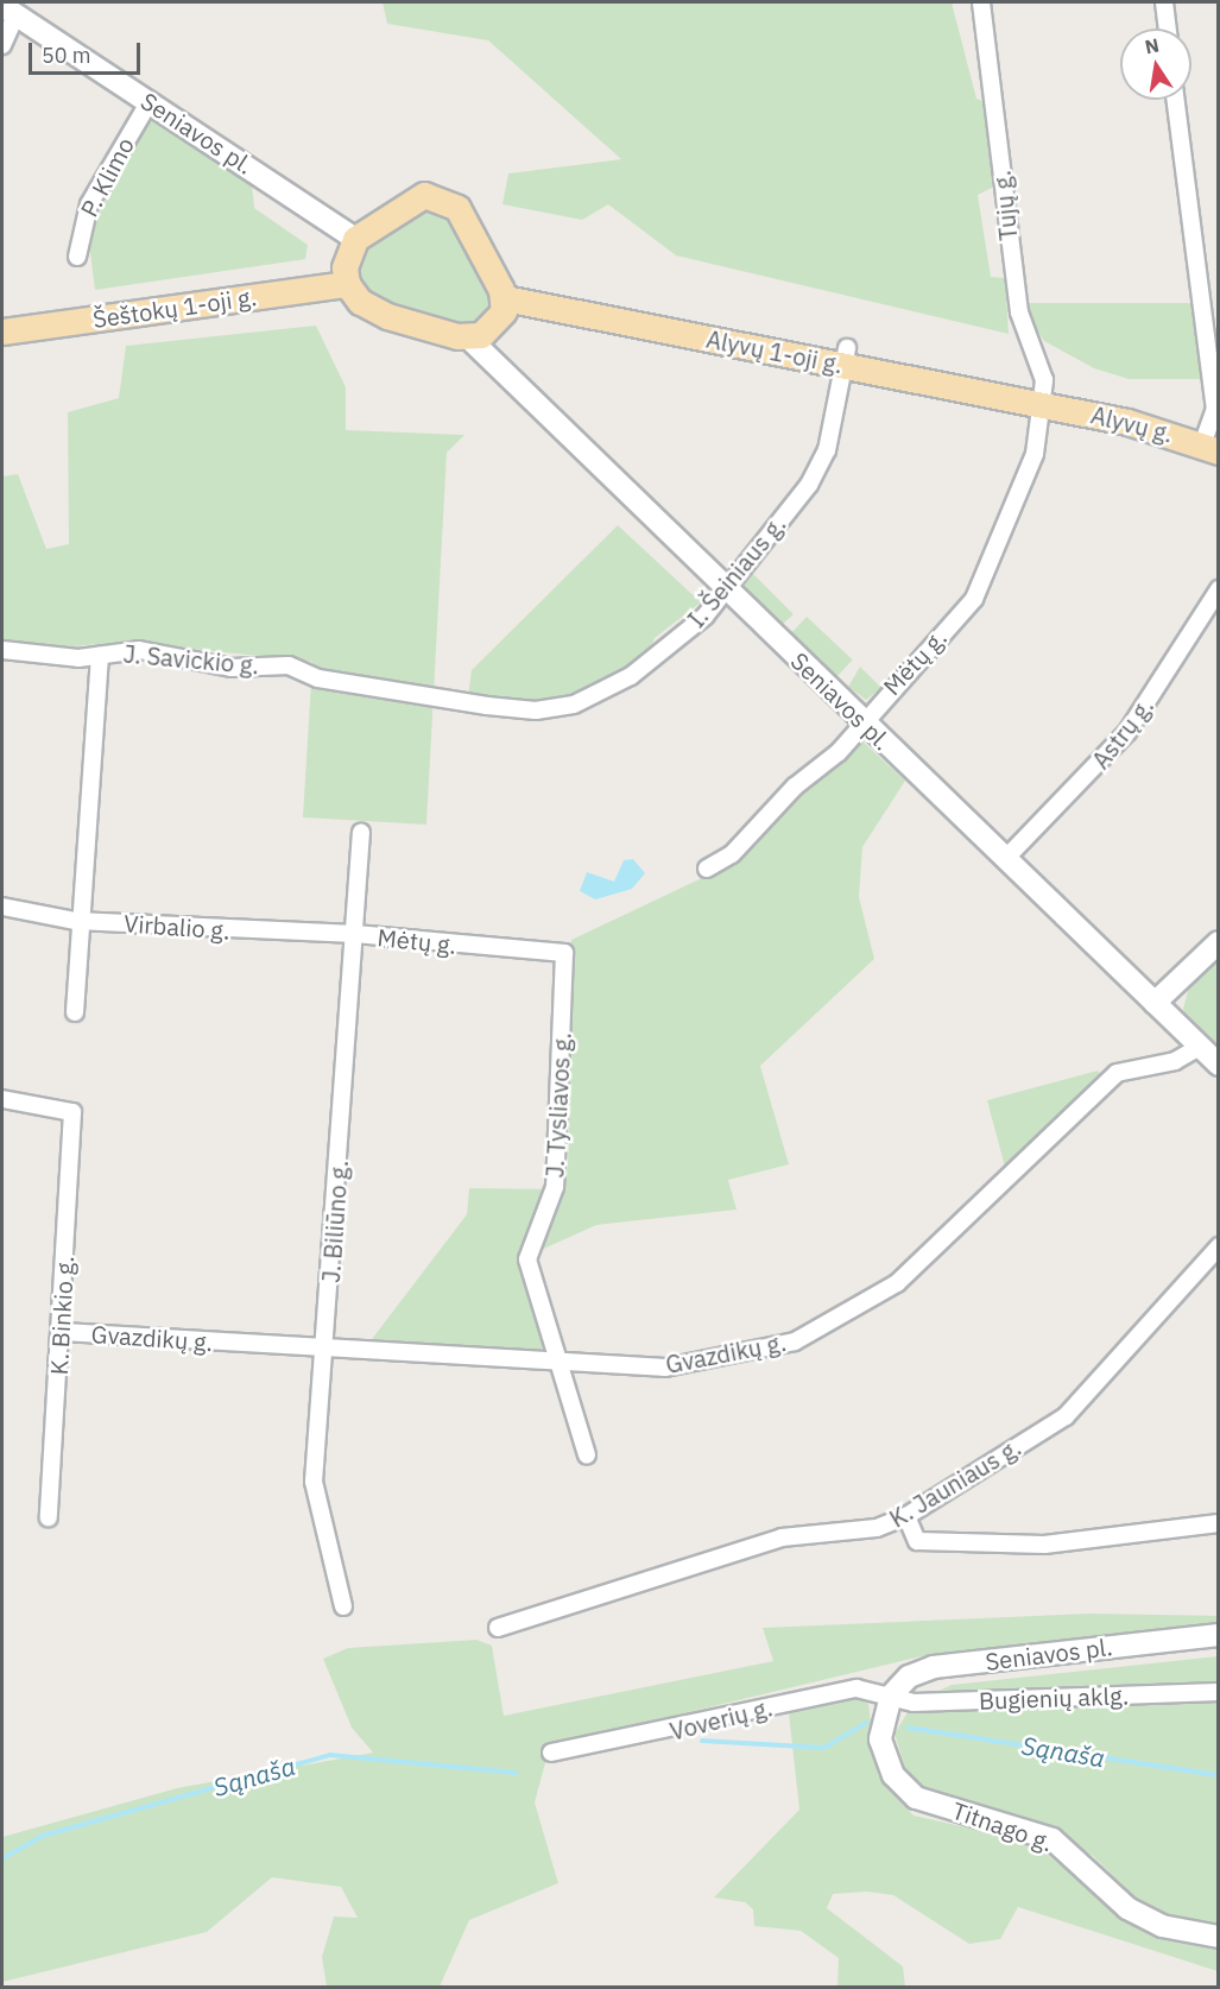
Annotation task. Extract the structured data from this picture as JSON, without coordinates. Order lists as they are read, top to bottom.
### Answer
{
  "streets": {
    "main road": [
      "Seniavos pl.",
      "Šeštokų 1-oji g.",
      "Alyvų 1-oji g.",
      "Alyvų g.",
      "Titnago g."
    ],
    "street": [
      "P. Klimo",
      "Tujų g.",
      "I. Šeiniaus g.",
      "J. Savickio g.",
      "Mėtų g.",
      "Astrų g.",
      "Virbalio g.",
      "J. Tysliavos g.",
      "J. Biliūno g.",
      "K. Binkio g.",
      "Gvazdikų g.",
      "K. Jauniaus g.",
      "Bugienių aklg.",
      "Voverių g."
    ]
  },
  "crossings": [
    ["Seniavos pl.", "P. Klimo"],
    ["Seniavos pl.", "Šeštokų 1-oji g."],
    ["Seniavos pl.", "Alyvų 1-oji g."],
    ["Seniavos pl.", "I. Šeiniaus g."],
    ["Seniavos pl.", "Mėtų g."],
    ["Seniavos pl.", "Astrų g."],
    ["Seniavos pl.", "Gvazdikų g."],
    ["Seniavos pl.", "Bugienių aklg."],
    ["Seniavos pl.", "Voverių g."],
    ["Seniavos pl.", "Titnago g."],
    ["Tujų g.", "Alyvų 1-oji g."],
    ["Tujų g.", "Alyvų g."],
    ["Tujų g.", "Mėtų g."],
    ["Šeštokų 1-oji g.", "Alyvų 1-oji g."],
    ["Alyvų 1-oji g.", "Alyvų g."],
    ["Alyvų 1-oji g.", "I. Šeiniaus g."],
    ["Alyvų 1-oji g.", "Mėtų g."],
    ["Alyvų g.", "Mėtų g."],
    ["I. Šeiniaus g.", "J. Savickio g."],
    ["Mėtų g.", "Virbalio g."],
    ["Mėtų g.", "J. Tysliavos g."],
    ["Mėtų g.", "J. Biliūno g."],
    ["Virbalio g.", "J. Biliūno g."],
    ["J. Tysliavos g.", "Gvazdikų g."],
    ["J. Biliūno g.", "Gvazdikų g."],
    ["K. Binkio g.", "Gvazdikų g."],
    ["Bugienių aklg.", "Voverių g."],
    ["Bugienių aklg.", "Titnago g."],
    ["Voverių g.", "Titnago g."]
  ],
  "water": ["Sąnaša"],
  "scale_bar": "50 m",
  "north": "top"
}
